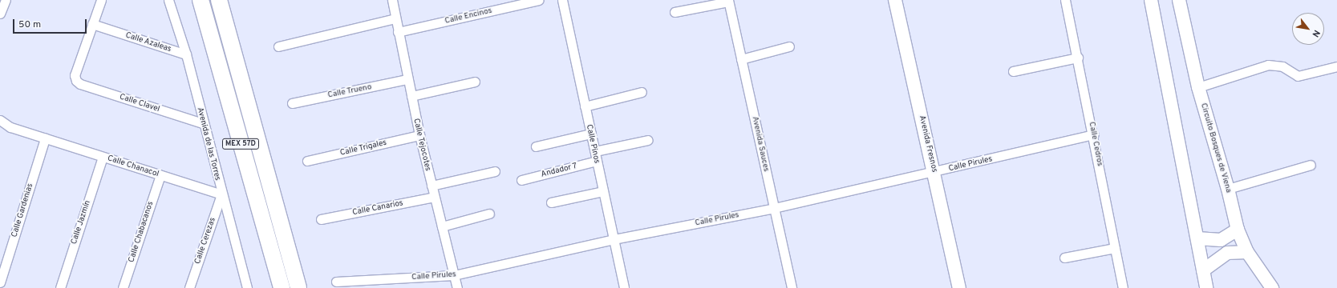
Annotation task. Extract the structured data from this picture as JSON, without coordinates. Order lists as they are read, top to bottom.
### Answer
{
  "streets": {
    "highway": ["MEX 57D"],
    "main road": ["Avenida Fresnos", "Circuito Bosques de Viena"],
    "street": [
      "Calle Encinos",
      "Calle Azaleas",
      "Calle Trueno",
      "Calle Clavel",
      "Avenida de las Torres",
      "Calle Pinos",
      "Avenida Sauces",
      "Calle Cedros",
      "Calle Tejocotes",
      "Calle Trigales",
      "Calle Pirules",
      "Calle Chanacol",
      "Andador 7",
      "Calle Canarios",
      "Calle Gardenias",
      "Calle Jazmín",
      "Calle Chabacanos",
      "Calle Cerezas"
    ]
  },
  "crossings": [
    ["Calle Encinos", "Calle Tejocotes"],
    ["Calle Azaleas", "Calle Clavel"],
    ["Calle Azaleas", "Avenida de las Torres"],
    ["Calle Trueno", "Calle Tejocotes"],
    ["Calle Clavel", "Avenida de las Torres"],
    ["Avenida de las Torres", "Calle Chanacol"],
    ["Avenida de las Torres", "Calle Cerezas"],
    ["Calle Pinos", "Calle Pirules"],
    ["Calle Pinos", "Andador 7"],
    ["Avenida Sauces", "Calle Pirules"],
    ["Avenida Fresnos", "Calle Pirules"],
    ["Calle Cedros", "Calle Pirules"],
    ["Calle Tejocotes", "Calle Trigales"],
    ["Calle Tejocotes", "Calle Pirules"],
    ["Calle Tejocotes", "Calle Canarios"],
    ["Calle Chanacol", "Calle Gardenias"],
    ["Calle Chanacol", "Calle Jazmín"],
    ["Calle Chanacol", "Calle Chabacanos"],
    ["Calle Chanacol", "Calle Cerezas"]
  ],
  "scale_bar": "50 m",
  "north": "bottom right"
}
